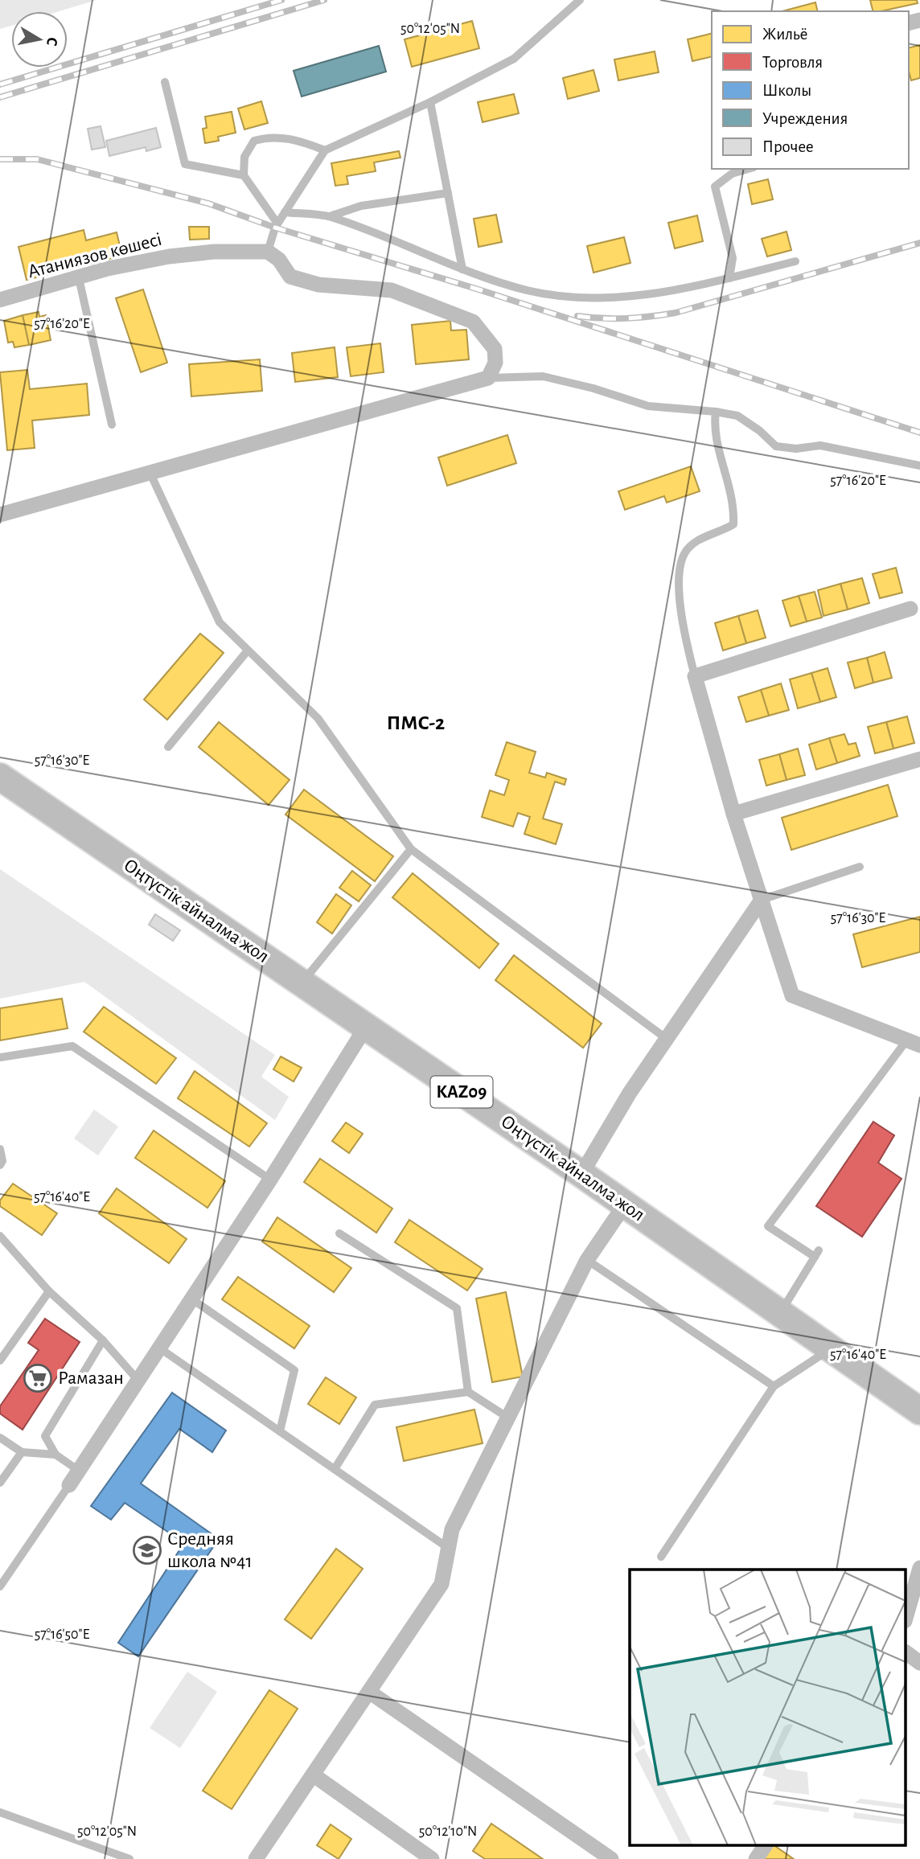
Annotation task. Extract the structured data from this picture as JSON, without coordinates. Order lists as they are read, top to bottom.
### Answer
{
  "streets": {
    "highway": ["Оңтүстік айналма жол", "KAZ09"],
    "street": ["Атаниязов көшесі"]
  },
  "districts": ["ПМС-2"],
  "places": {
    "supermarket": ["Рамазан"],
    "school or university": ["Средняя школа №41"]
  },
  "legend": [
    "Жильё",
    "Торговля",
    "Школы",
    "Учреждения",
    "Прочее"
  ],
  "north": "right",
  "coordinates": [
    "50°12'05\"N",
    "57°16'20\"E",
    "57°16'30\"E",
    "57°16'40\"E",
    "57°16'50\"E",
    "50°12'10\"N"
  ]
}
